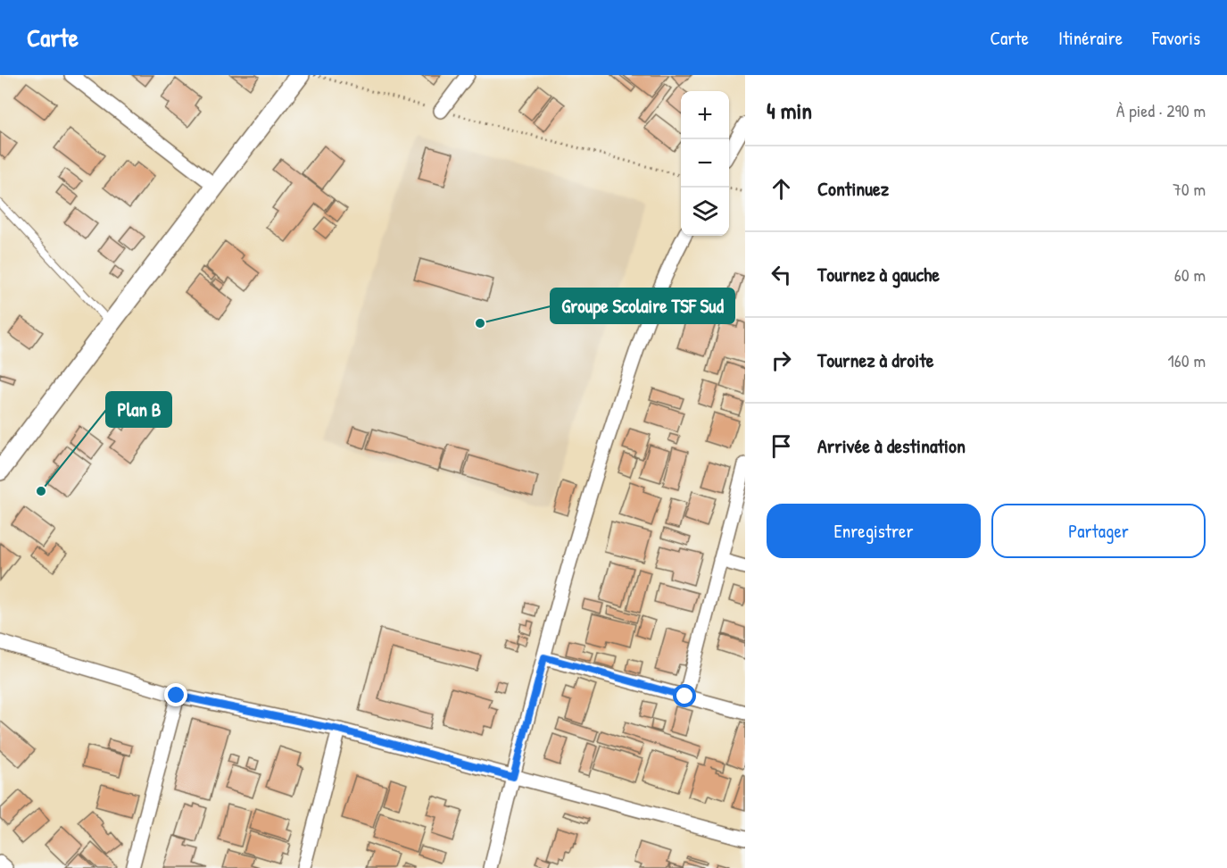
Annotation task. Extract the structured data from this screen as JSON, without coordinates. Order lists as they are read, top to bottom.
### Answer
{
  "places": ["Groupe Scolaire TSF Sud", "Plan B"],
  "page": {
    "header": "Carte",
    "nav": ["Carte", "Itinéraire", "Favoris"],
    "heading": ["4 min", "À pied · 290 m"],
    "map_buttons": ["+", "−"],
    "list": [
      ["Continuez", "70 m"],
      ["Tournez à gauche", "60 m"],
      ["Tournez à droite", "160 m"],
      "Arrivée à destination"
    ],
    "buttons": ["Enregistrer", "Partager"]
  }
}
